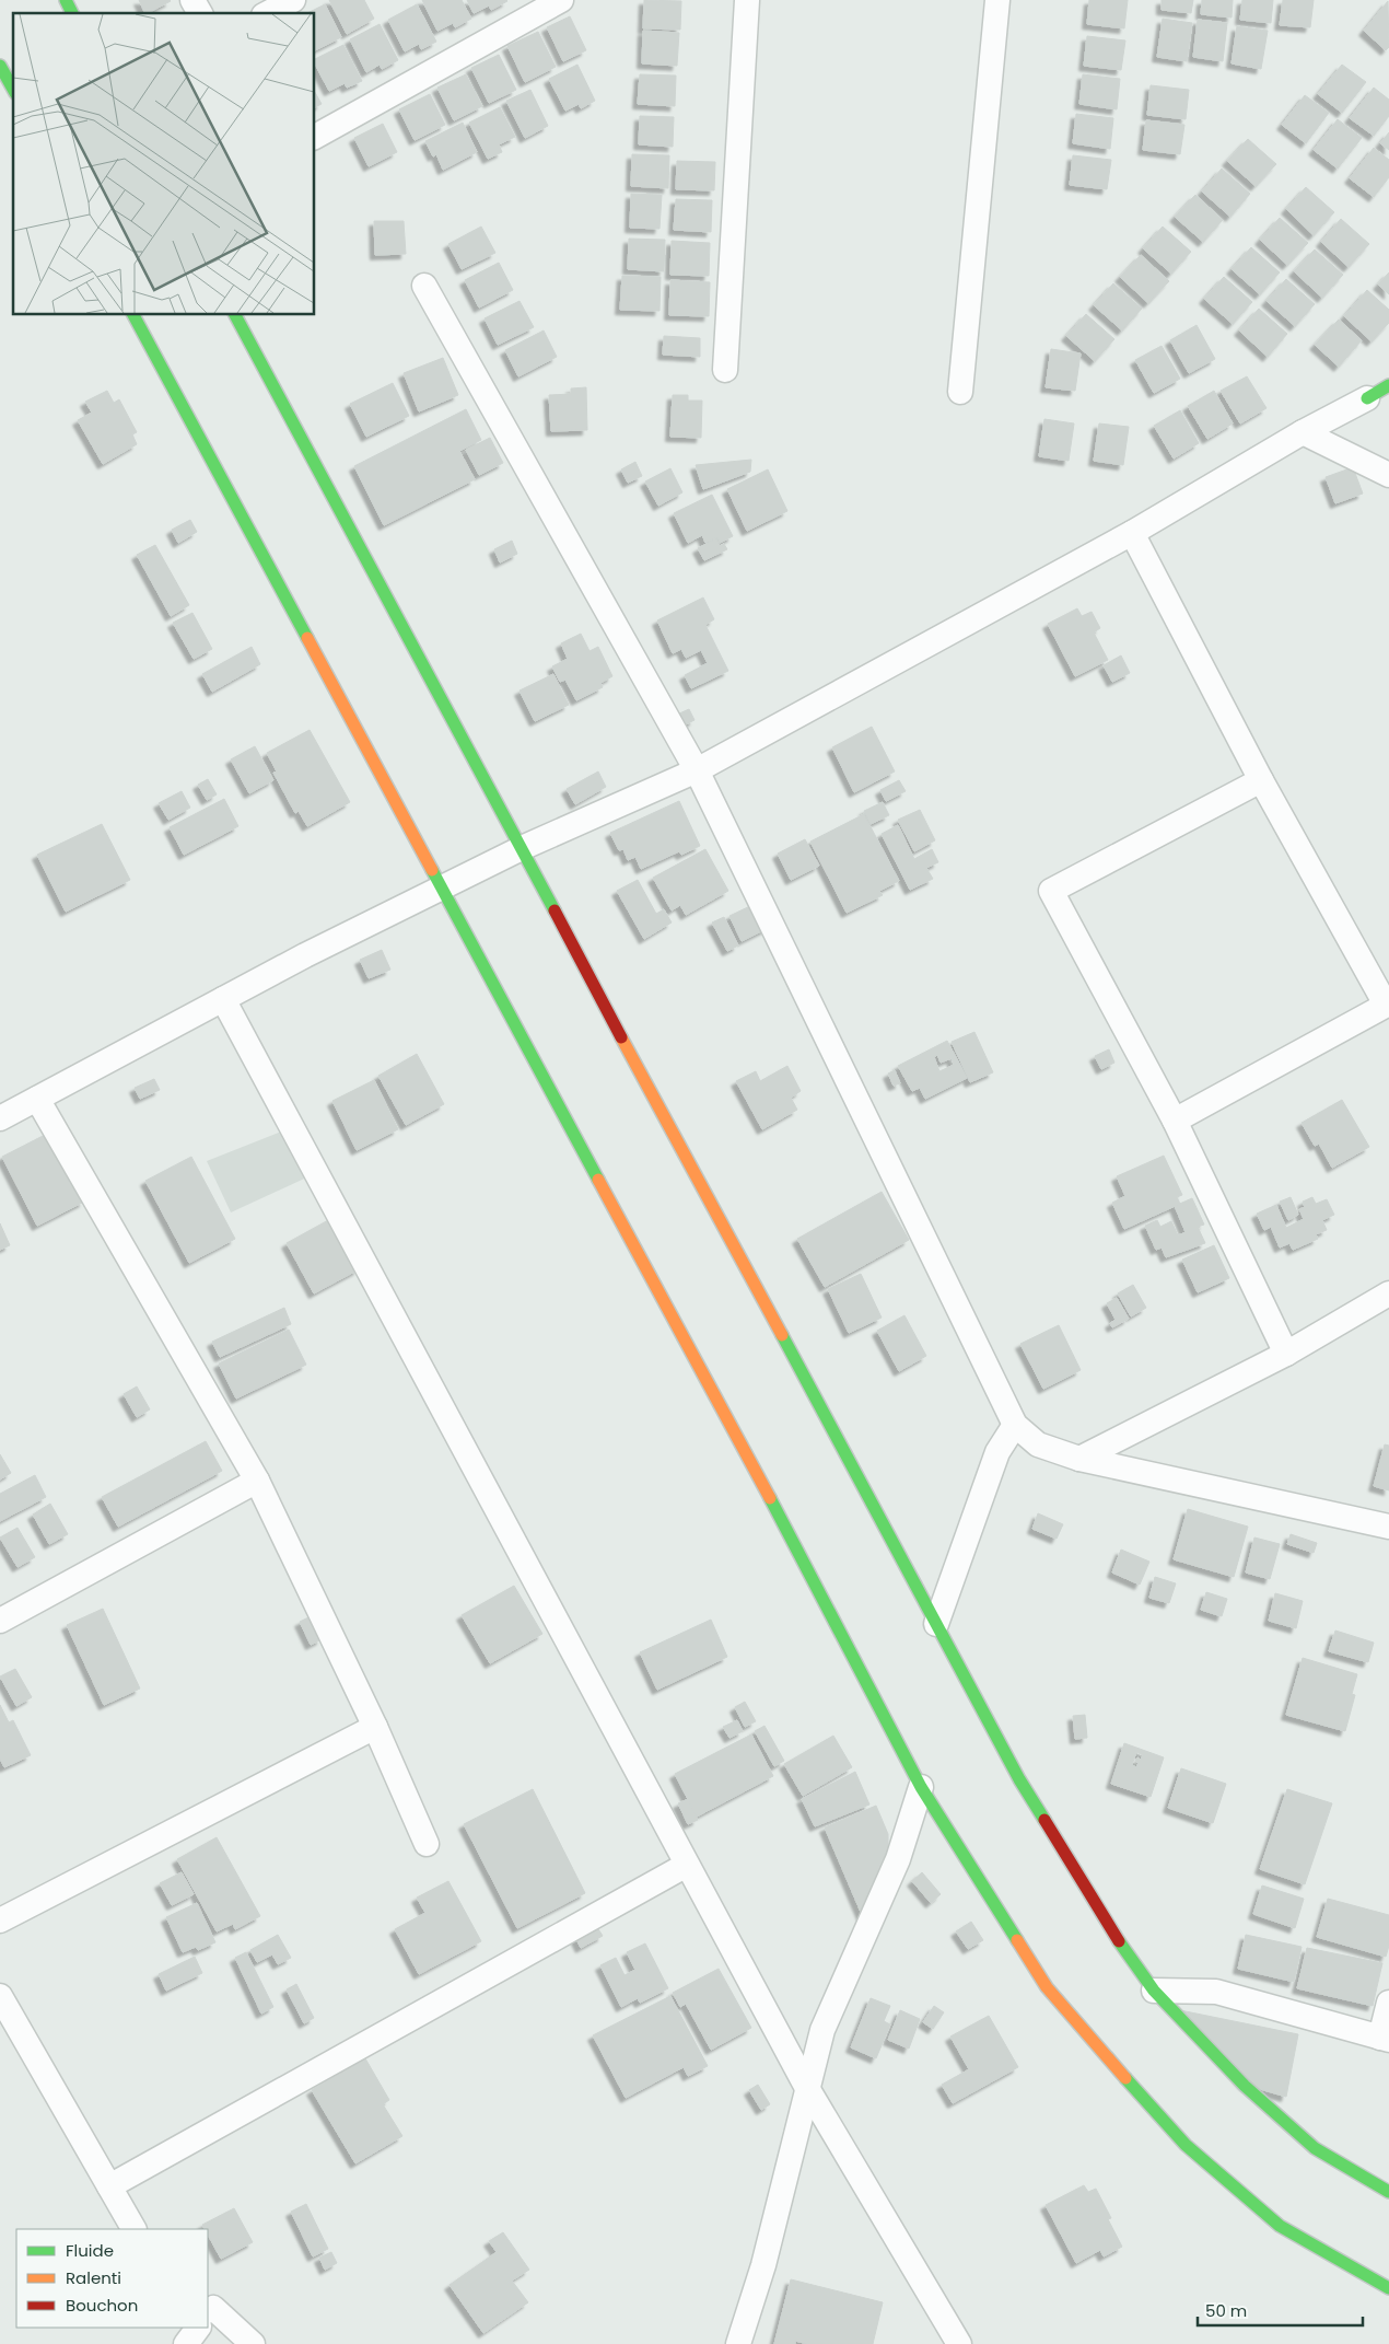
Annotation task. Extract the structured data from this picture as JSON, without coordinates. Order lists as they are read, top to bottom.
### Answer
{
  "legend": ["Fluide", "Ralenti", "Bouchon"],
  "scale_bar": "50 m"
}
